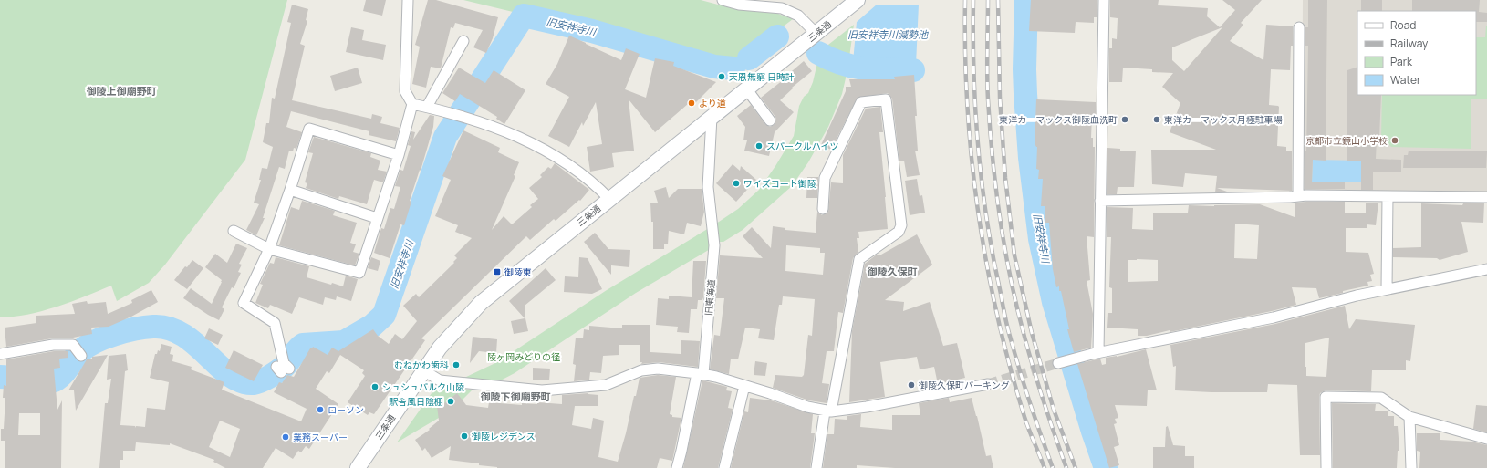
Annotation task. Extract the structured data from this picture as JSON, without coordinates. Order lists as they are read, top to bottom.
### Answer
{
  "streets": {
    "main road": ["三条通"],
    "street": ["旧東海道"]
  },
  "crossings": [
    ["三条通", "旧東海道"]
  ],
  "districts": ["御陵上御廟野町", "御陵久保町", "御陵下御廟野町"],
  "water": ["旧安祥寺川", "旧安祥寺川減勢池"],
  "parks": ["陵ヶ岡みどりの径"],
  "places": {
    "other": [
      "天恩無窮 日時計",
      "より道",
      "東洋カーマックス御陵血洗町",
      "東洋カーマックス月極駐車場",
      "京都市立鏡山小学校",
      "スパークルハイツ",
      "ワイズコート御陵",
      "むねかわ歯科",
      "御陵久保町パーキング",
      "シュシュパルク山陵",
      "駅舎風日陰棚",
      "ローソン",
      "御陵レジデンス",
      "業務スーパー"
    ],
    "transit": ["御陵東"]
  },
  "legend": [
    "Road",
    "Railway",
    "Park",
    "Water"
  ]
}
